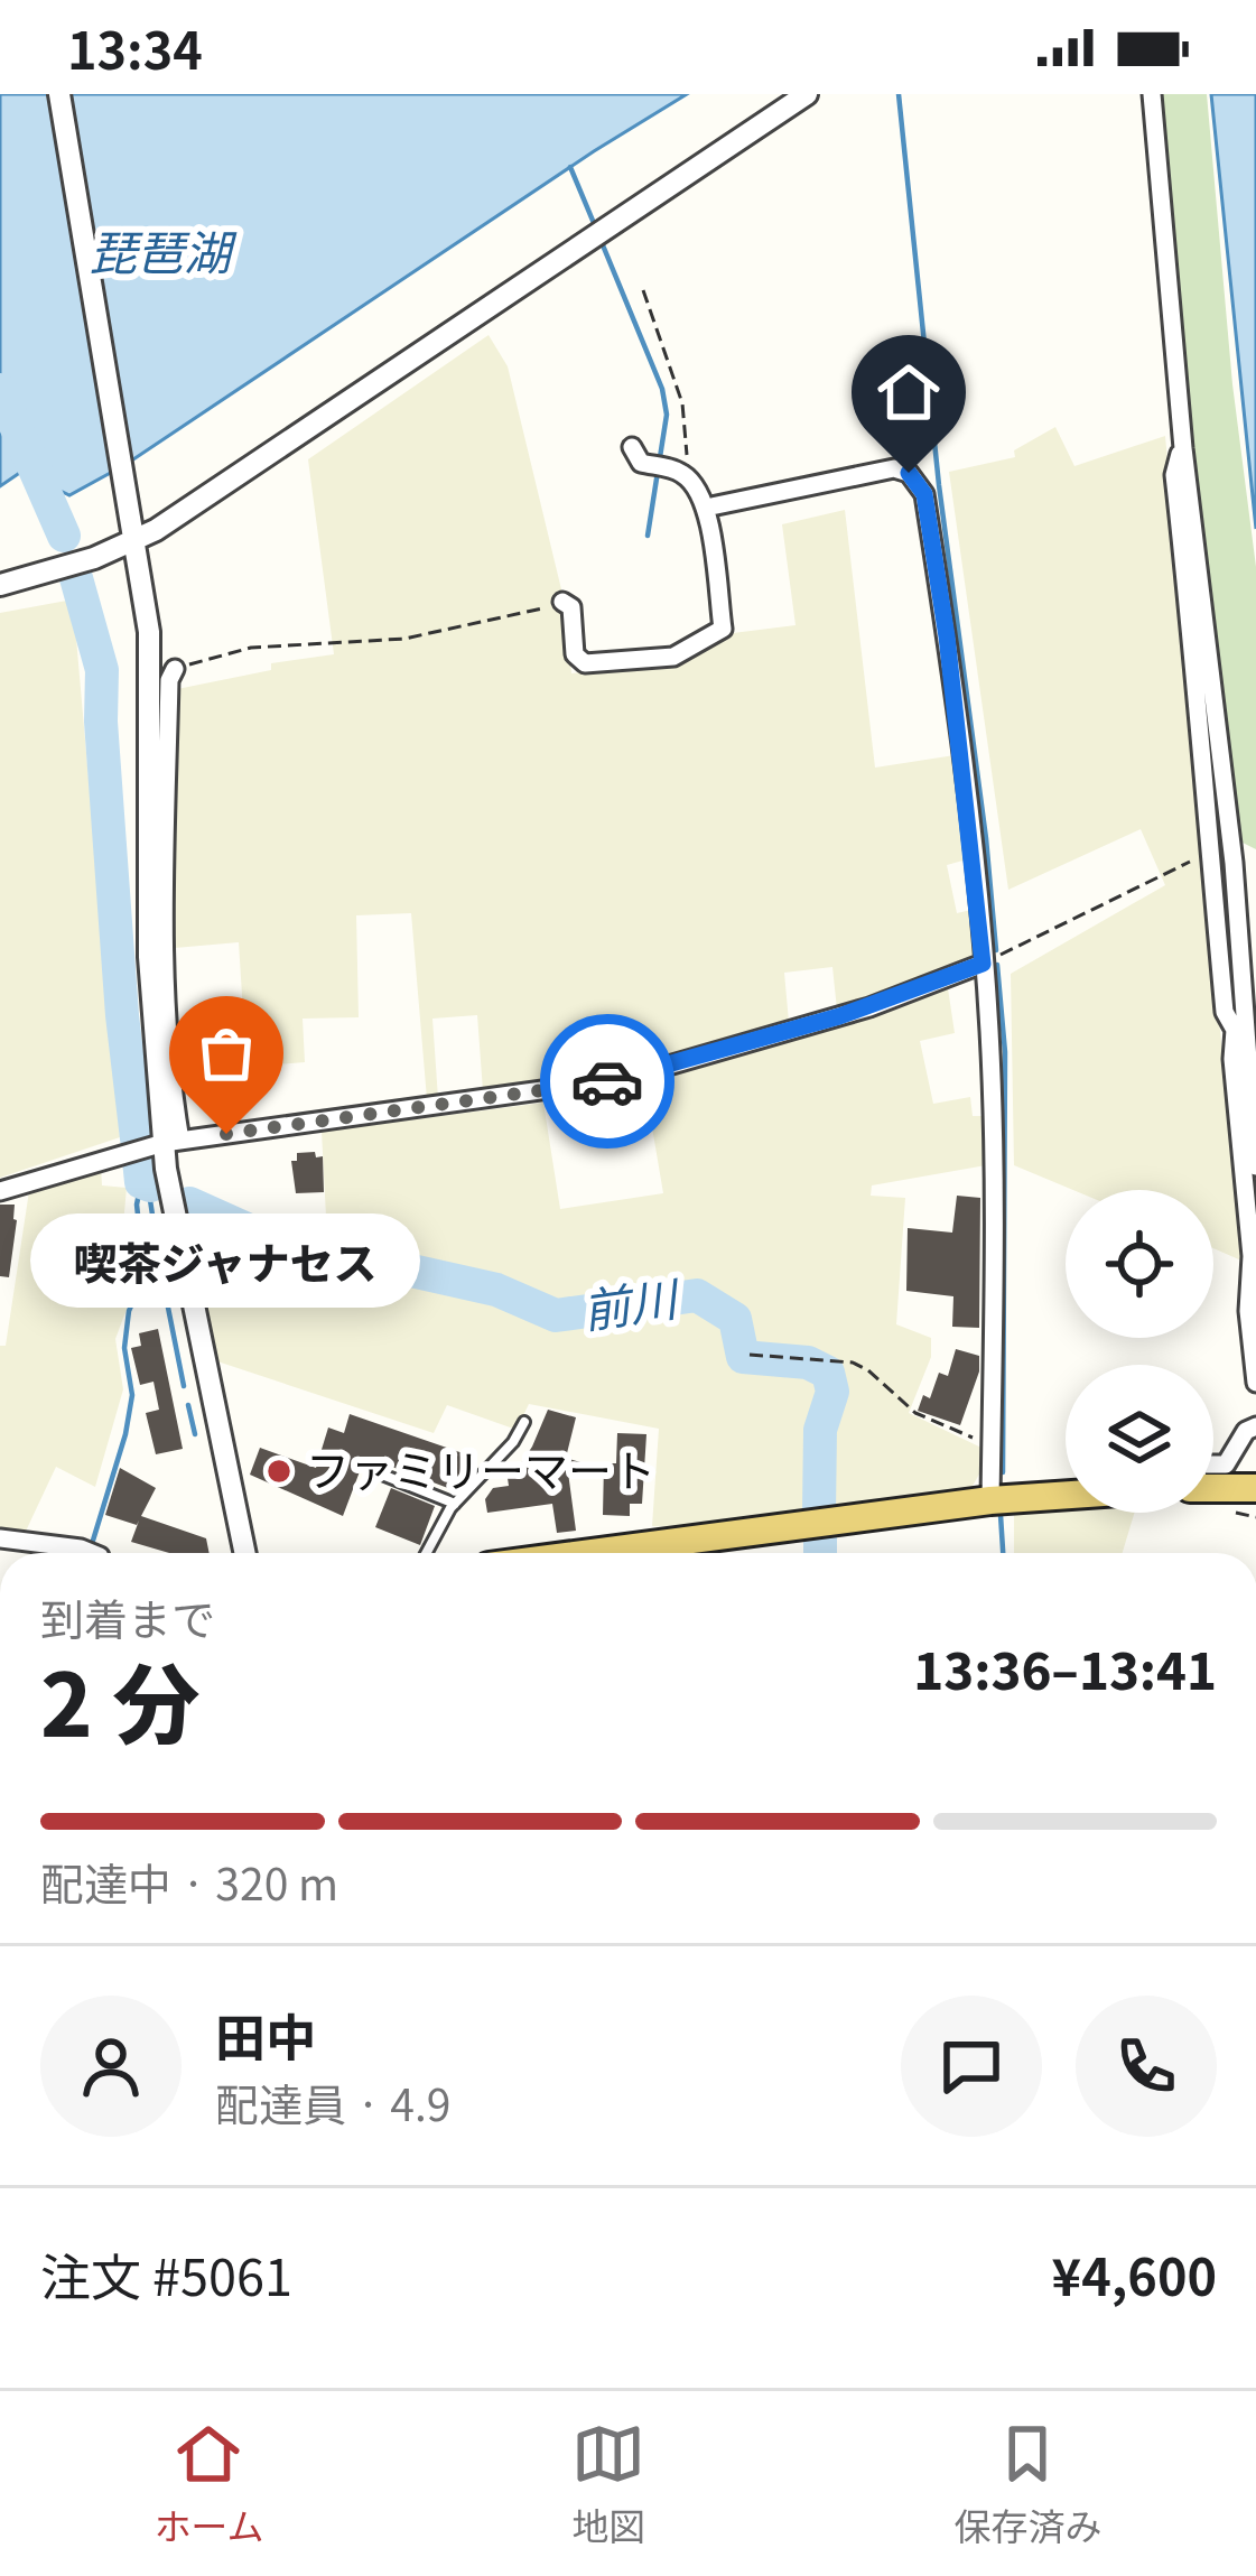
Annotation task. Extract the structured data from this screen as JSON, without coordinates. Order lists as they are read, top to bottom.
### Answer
{
  "water": ["琵琶湖", "前川"],
  "places": ["喫茶ジャナセス", "ファミリーマート"],
  "page": {
    "status": "13:34",
    "bubble": "喫茶ジャナセス",
    "heading": ["2 分", "到着まで", "13:36–13:41"],
    "panel": [
      "田中",
      "配達員 · 4.9",
      "注文 #5061",
      "¥4,600"
    ],
    "bar": "配達中 · 320 m",
    "tabs": ["ホーム", "地図", "保存済み"]
  }
}
